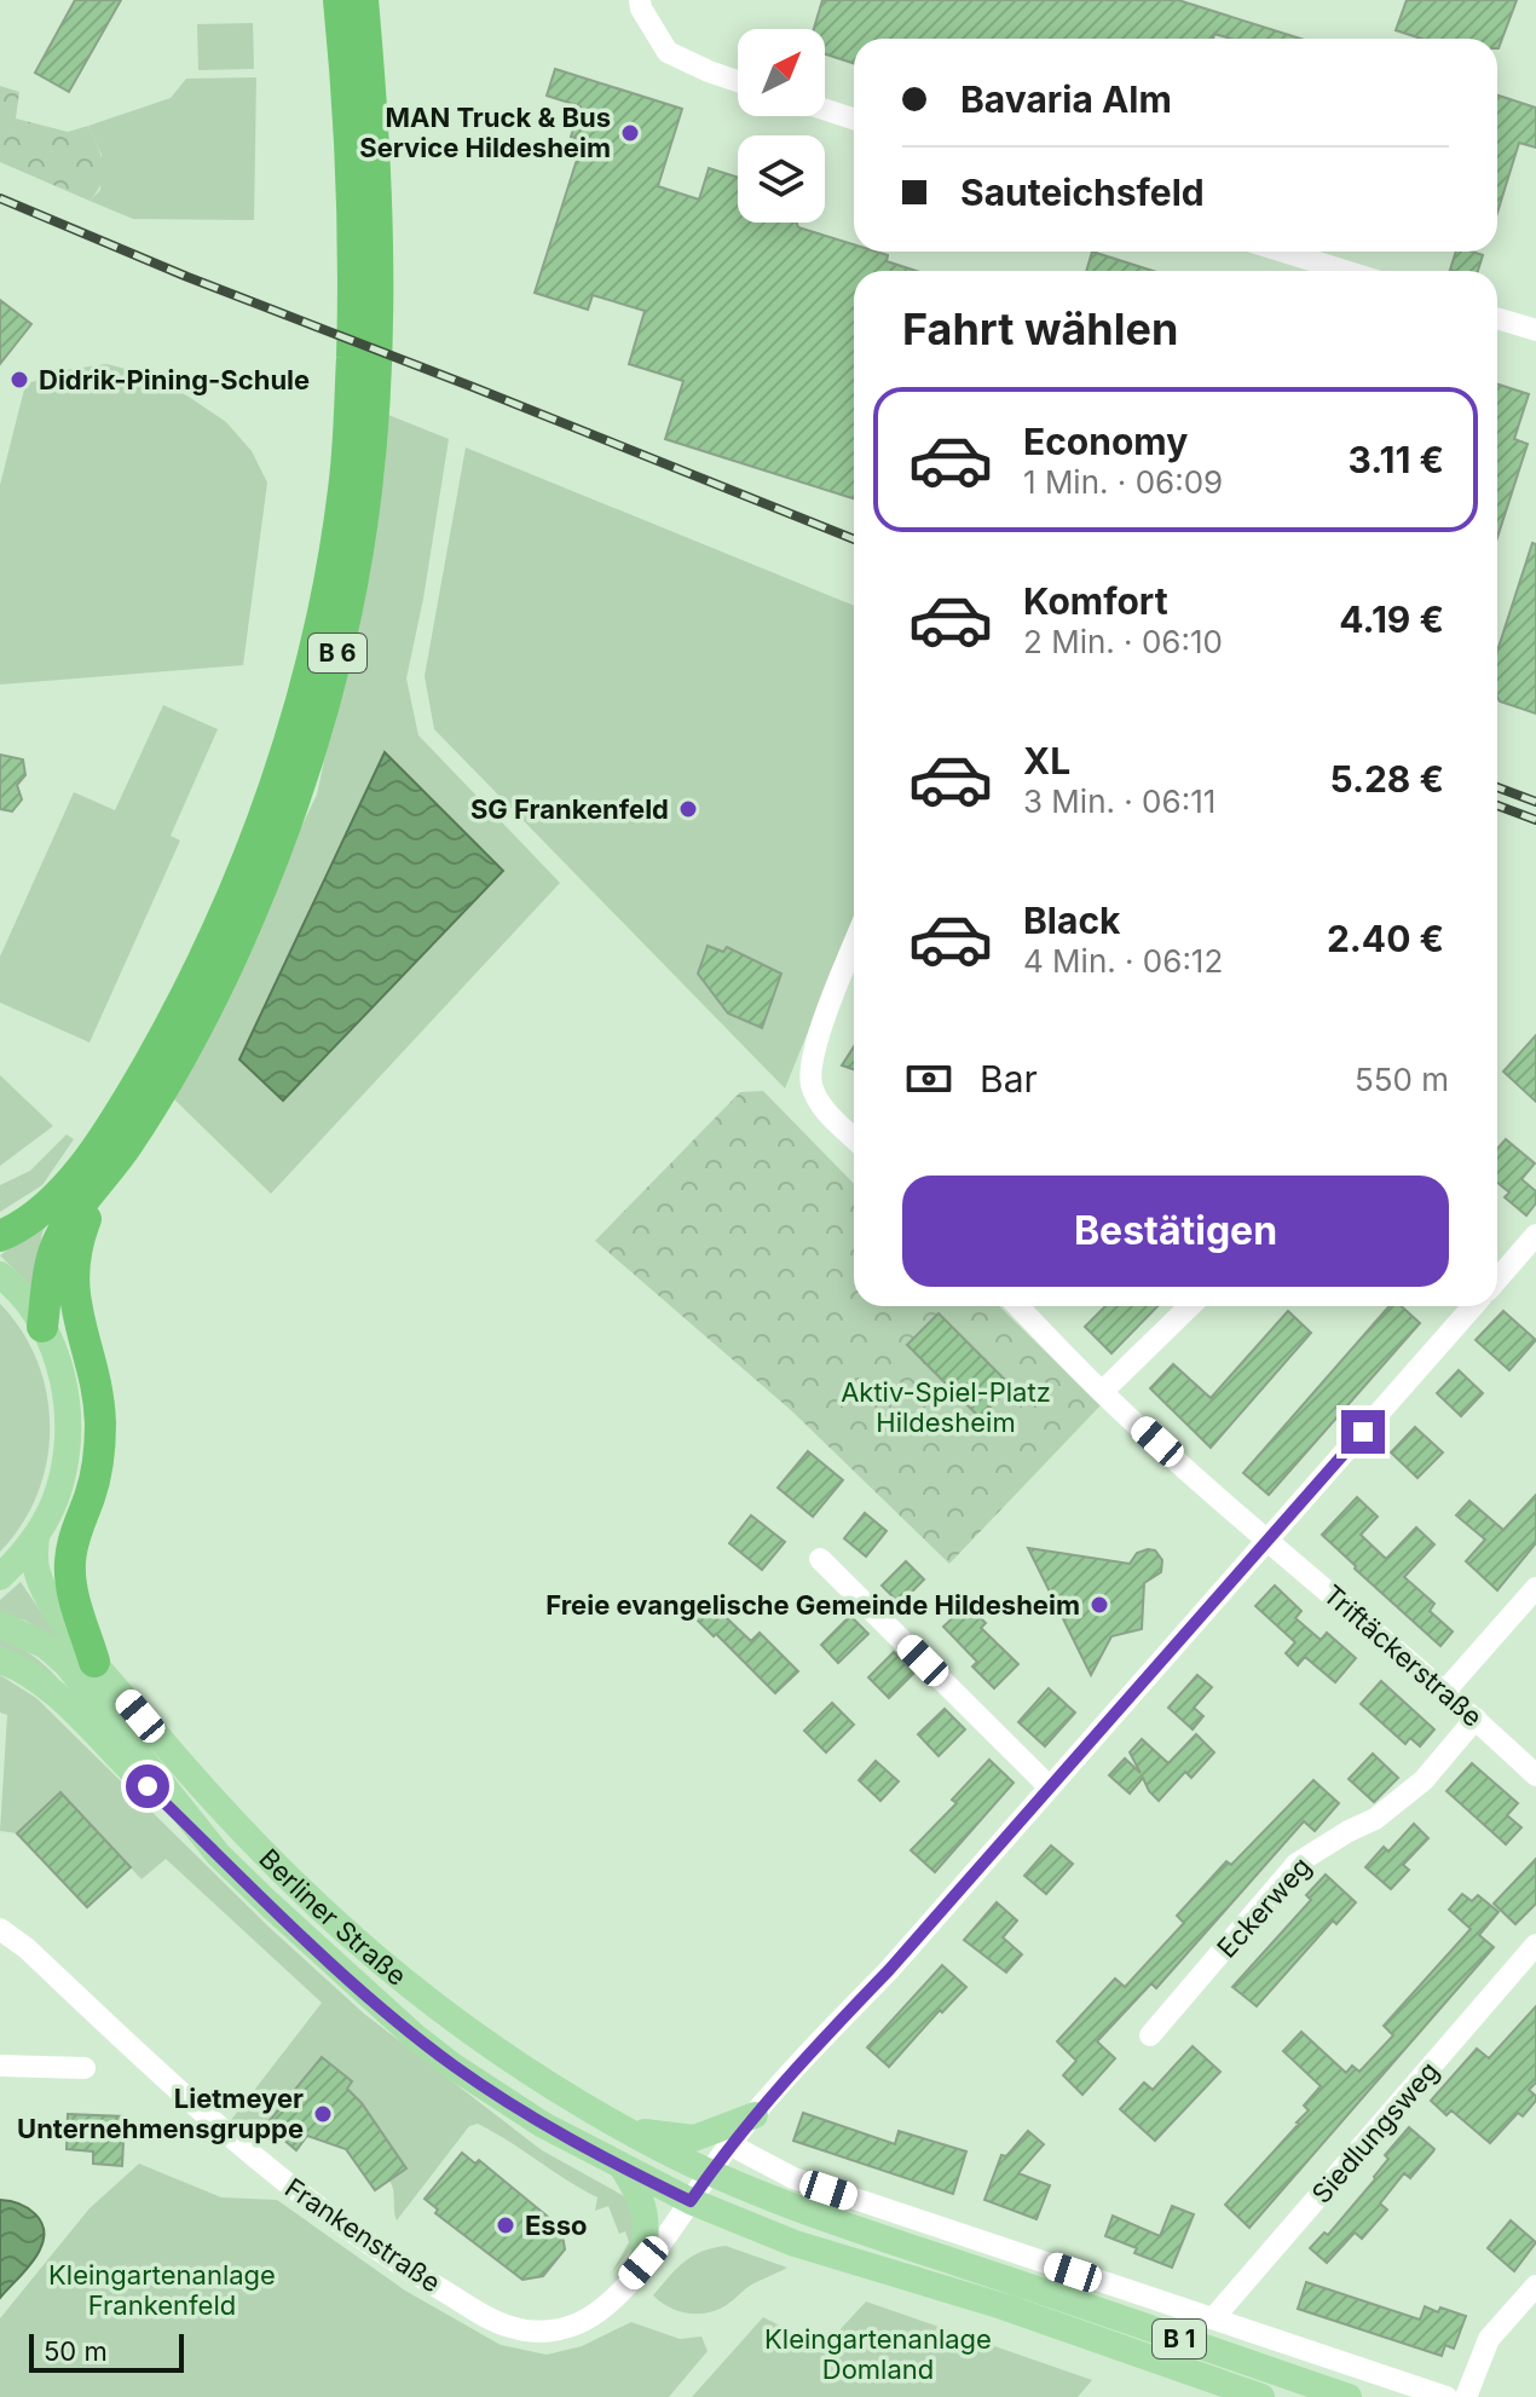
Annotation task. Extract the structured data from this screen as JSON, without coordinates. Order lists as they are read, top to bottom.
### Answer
{
  "streets": {
    "highway": ["B 6"],
    "main road": ["Berliner Straße", "B 1"],
    "street": [
      "Triftäckerstraße",
      "Eckerweg",
      "Siedlungsweg",
      "Frankenstraße"
    ]
  },
  "crossings": [
    ["Triftäckerstraße", "Eckerweg"],
    ["Berliner Straße", "B 1"]
  ],
  "parks": ["Aktiv-Spiel-Platz Hildesheim", "Kleingartenanlage Frankenfeld", "Kleingartenanlage Domland"],
  "places": [
    "MAN Truck & Bus Service Hildesheim",
    "Didrik-Pining-Schule",
    "SG Frankenfeld",
    "Freie evangelische Gemeinde Hildesheim",
    "Lietmeyer Unternehmensgruppe",
    "Esso"
  ],
  "scale_bar": "50 m",
  "north": "top right",
  "page": {
    "banner": ["Bavaria Alm", "Sauteichsfeld"],
    "heading": "Fahrt wählen",
    "list": [
      {
        "name": "Economy",
        "note": "1 Min. · 06:09",
        "value": "3.11 €"
      },
      {
        "name": "Komfort",
        "note": "2 Min. · 06:10",
        "value": "4.19 €"
      },
      {
        "name": "XL",
        "note": "3 Min. · 06:11",
        "value": "5.28 €"
      },
      {
        "name": "Black",
        "note": "4 Min. · 06:12",
        "value": "2.40 €"
      }
    ],
    "pay": ["Bar", "550 m"],
    "buttons": "Bestätigen",
    "scale": "50 m"
  }
}
